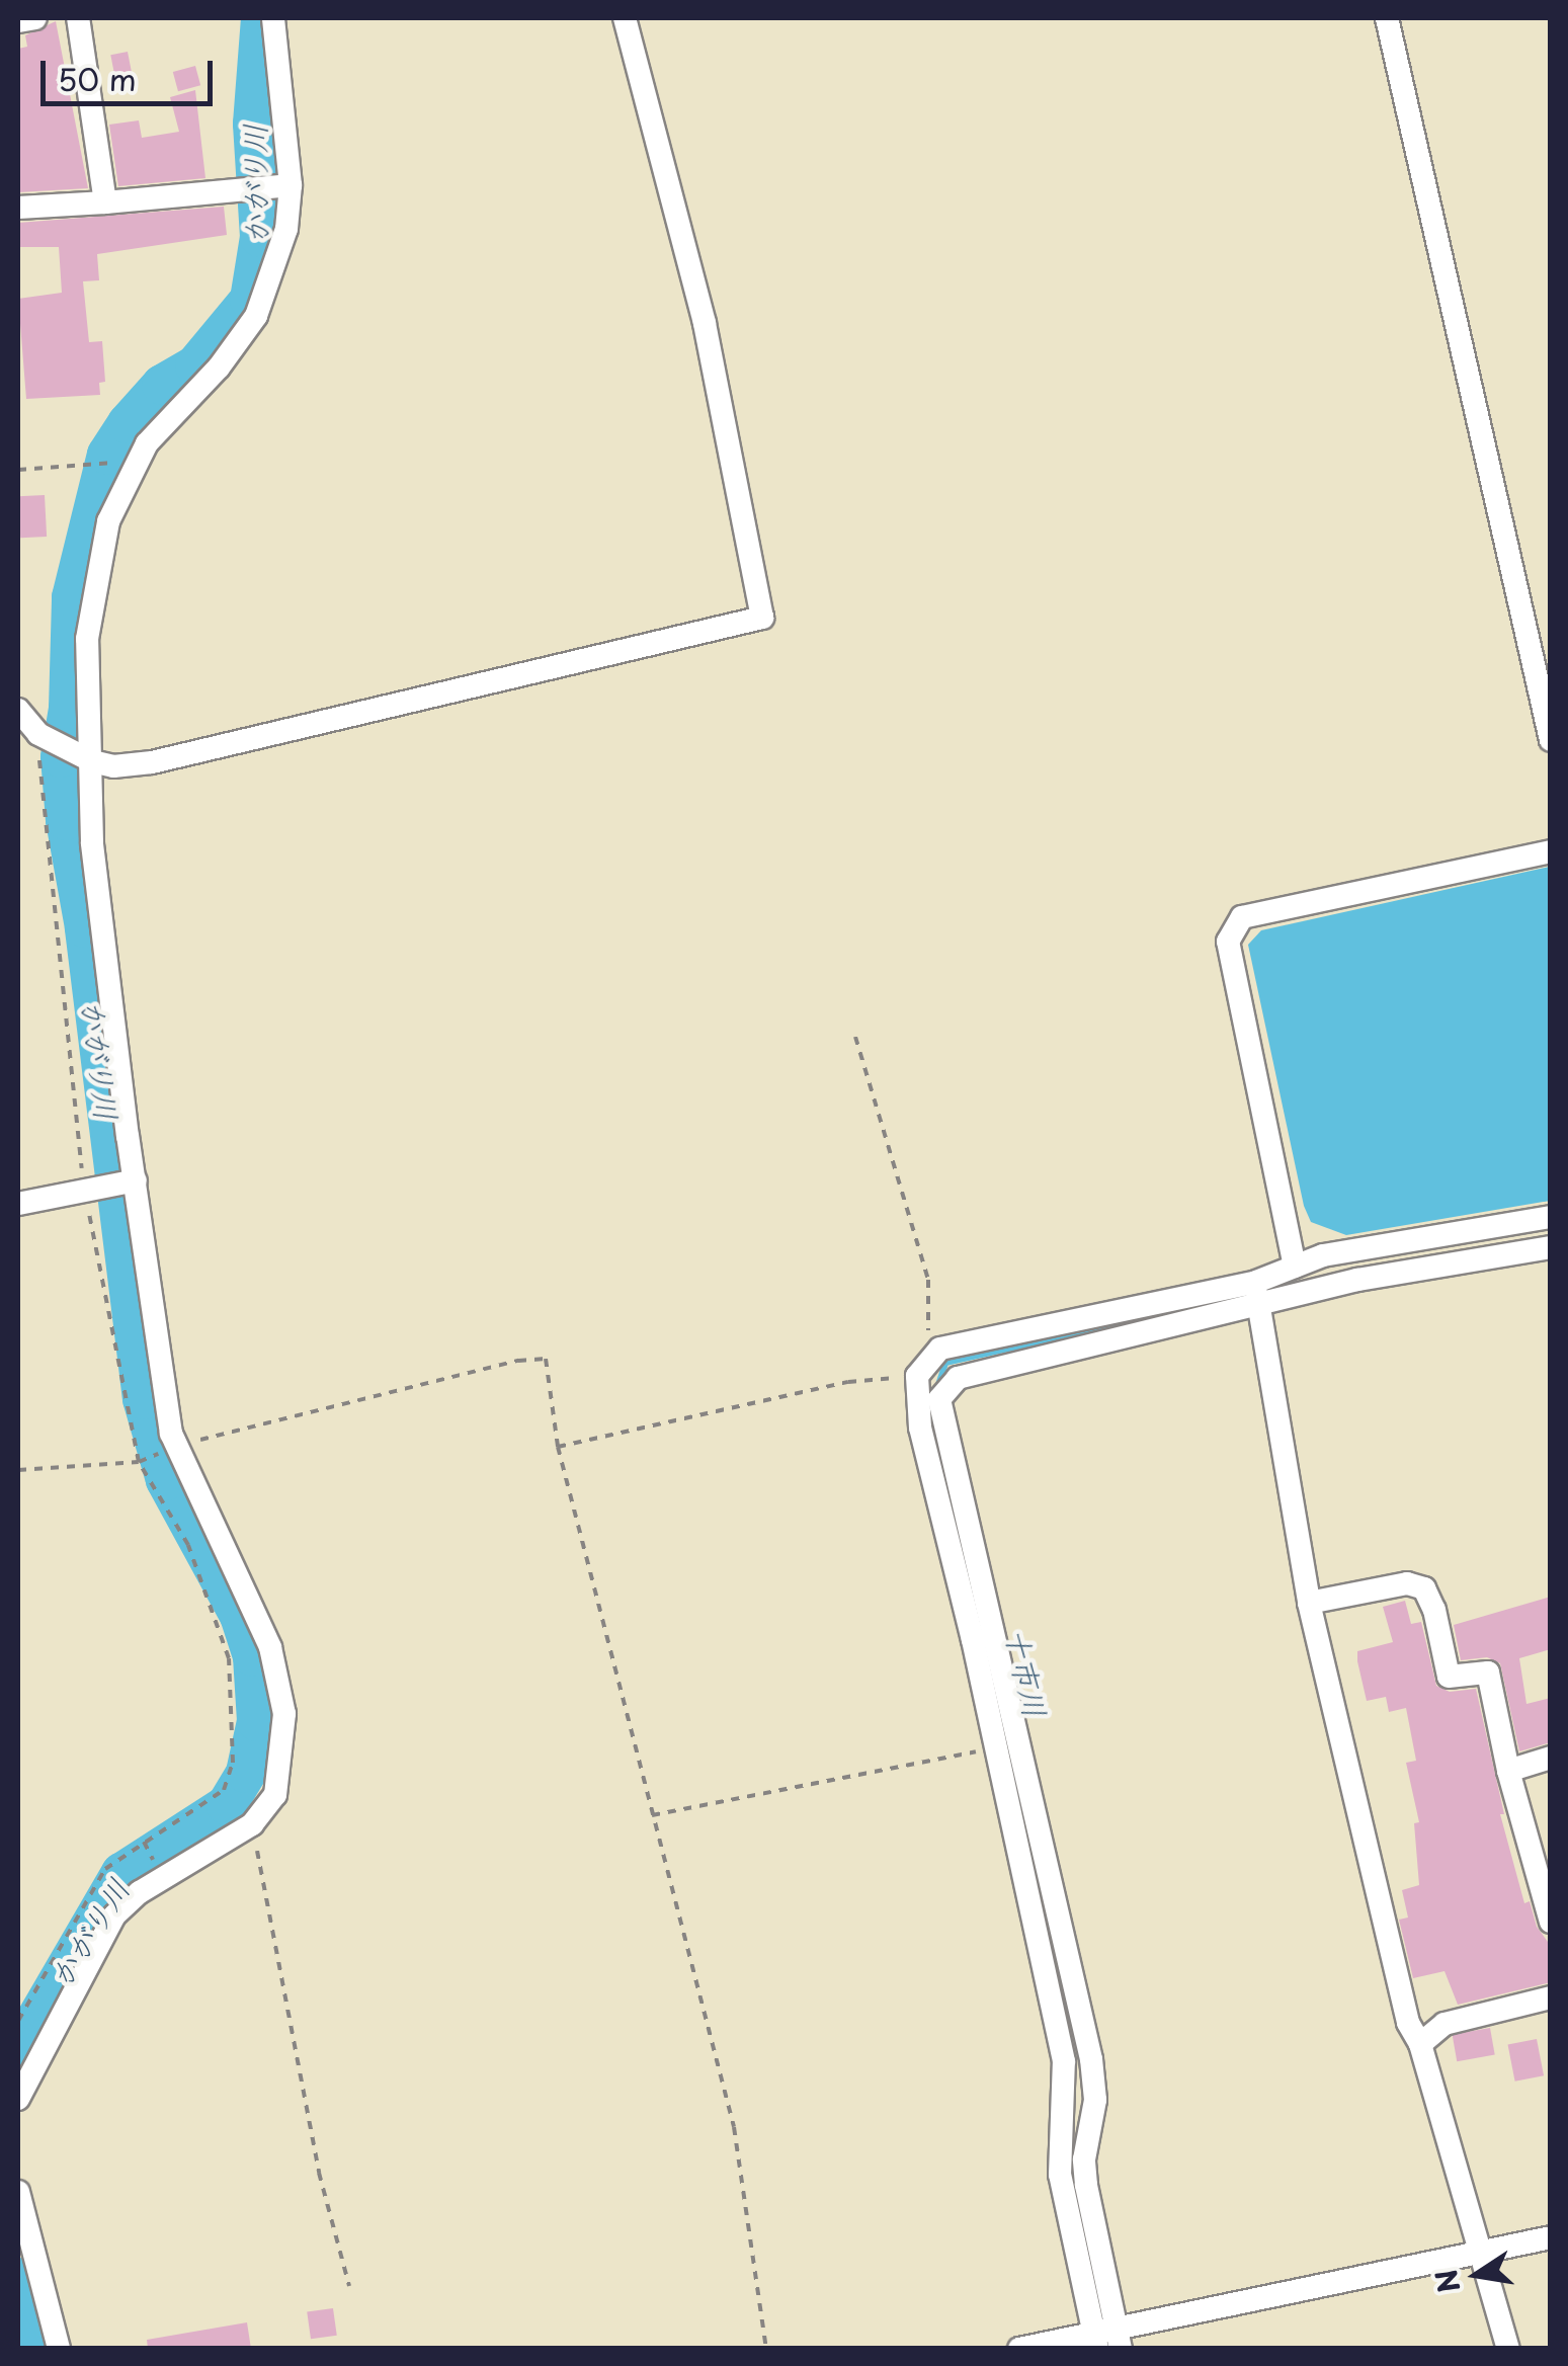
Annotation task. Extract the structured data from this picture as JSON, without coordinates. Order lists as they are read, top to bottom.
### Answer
{
  "water": ["かがり川", "十市川"],
  "scale_bar": "50 m",
  "north": "left"
}
